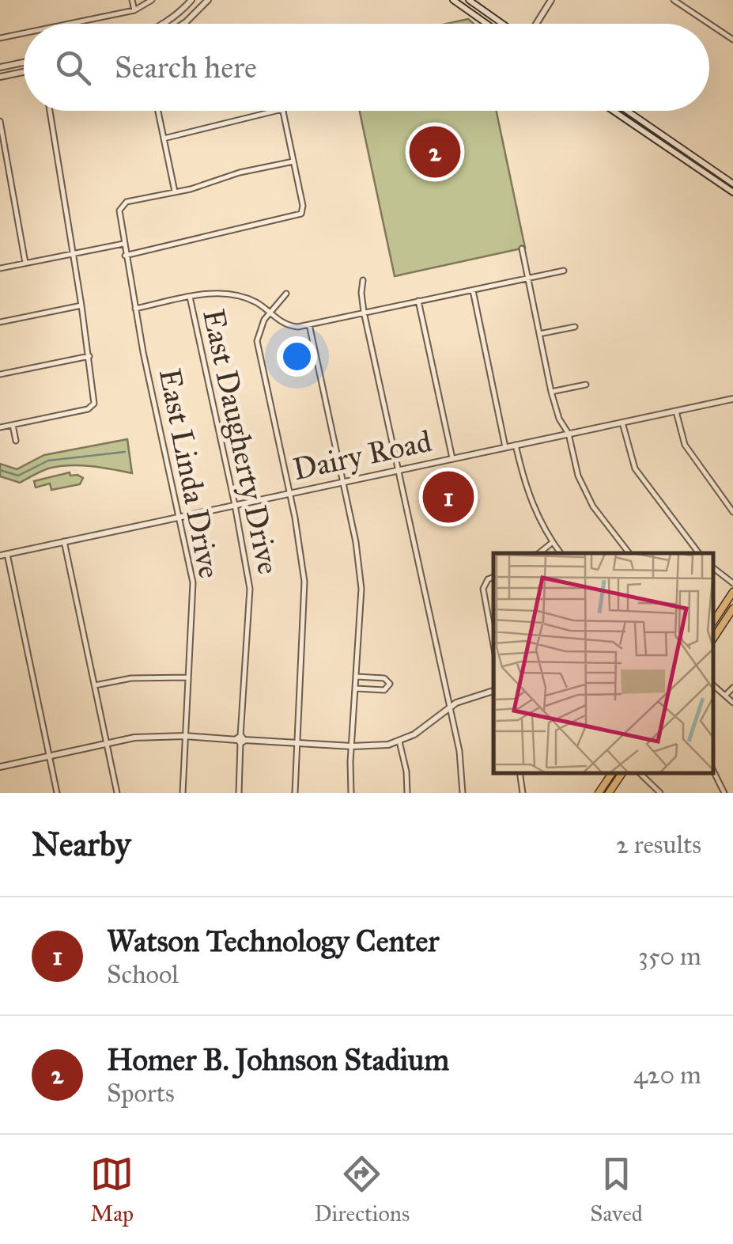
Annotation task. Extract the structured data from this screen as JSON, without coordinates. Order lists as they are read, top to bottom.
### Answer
{
  "streets": {
    "street": ["East Daugherty Drive", "Dairy Road", "East Linda Drive"]
  },
  "crossings": [
    ["East Daugherty Drive", "Dairy Road"],
    ["Dairy Road", "East Linda Drive"]
  ],
  "page": {
    "search": "Search here",
    "pins": ["2", "1"],
    "heading": ["Nearby", "2 results"],
    "list": [
      {
        "mark": "1",
        "name": "Watson Technology Center",
        "note": "School",
        "value": "350 m"
      },
      {
        "mark": "2",
        "name": "Homer B. Johnson Stadium",
        "note": "Sports",
        "value": "420 m"
      }
    ],
    "nav": ["Map", "Directions", "Saved"]
  }
}
